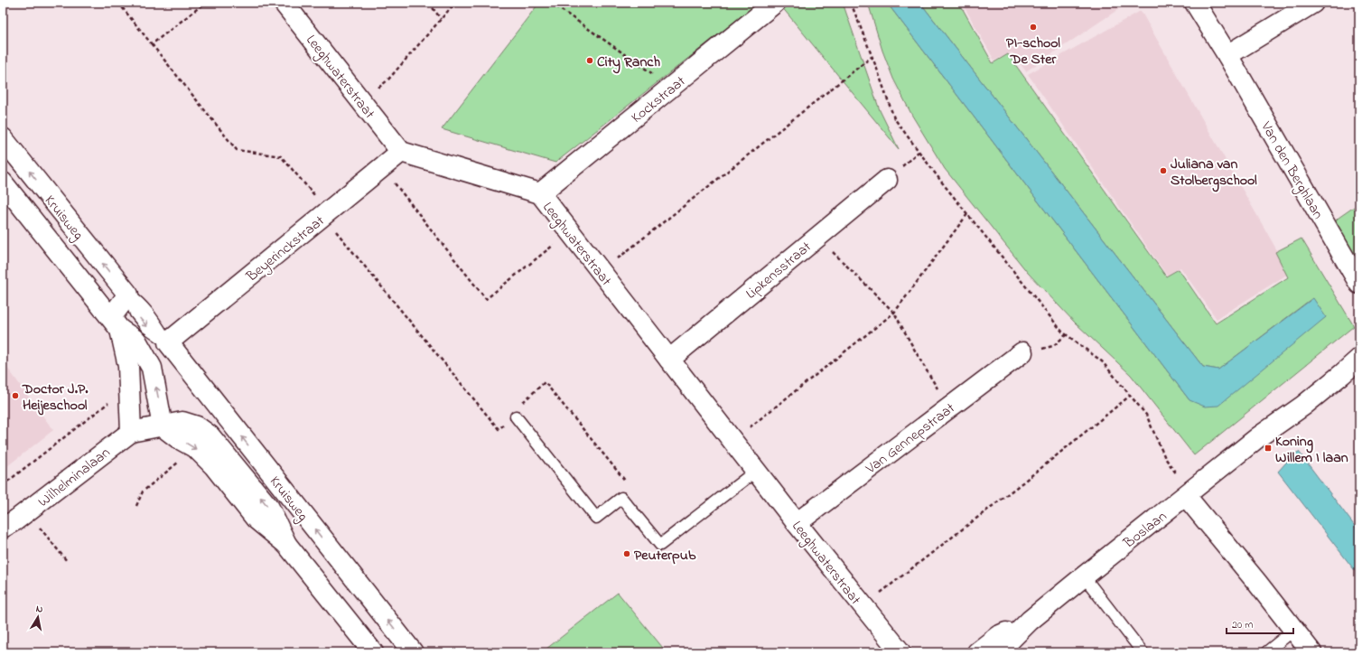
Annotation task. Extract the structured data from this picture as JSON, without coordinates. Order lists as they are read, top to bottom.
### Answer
{
  "streets": {
    "street": [
      "Leeghwaterstraat",
      "Kockstraat",
      "Van den Berghlaan",
      "Kruisweg",
      "Beyerinckstraat",
      "Lipkensstraat",
      "Van Gennepstraat",
      "Wilhelminalaan",
      "Boslaan"
    ]
  },
  "crossings": [
    ["Leeghwaterstraat", "Kockstraat"],
    ["Leeghwaterstraat", "Beyerinckstraat"],
    ["Leeghwaterstraat", "Lipkensstraat"],
    ["Leeghwaterstraat", "Van Gennepstraat"],
    ["Kruisweg", "Beyerinckstraat"],
    ["Kruisweg", "Wilhelminalaan"]
  ],
  "places": {
    "other": [
      "PI-school De Ster",
      "City Ranch",
      "Juliana van Stolbergschool",
      "Doctor J.P. Heijeschool",
      "Peuterpub"
    ],
    "transit": ["Koning Willem I laan"]
  },
  "scale_bar": "20 m",
  "north": "top"
}
